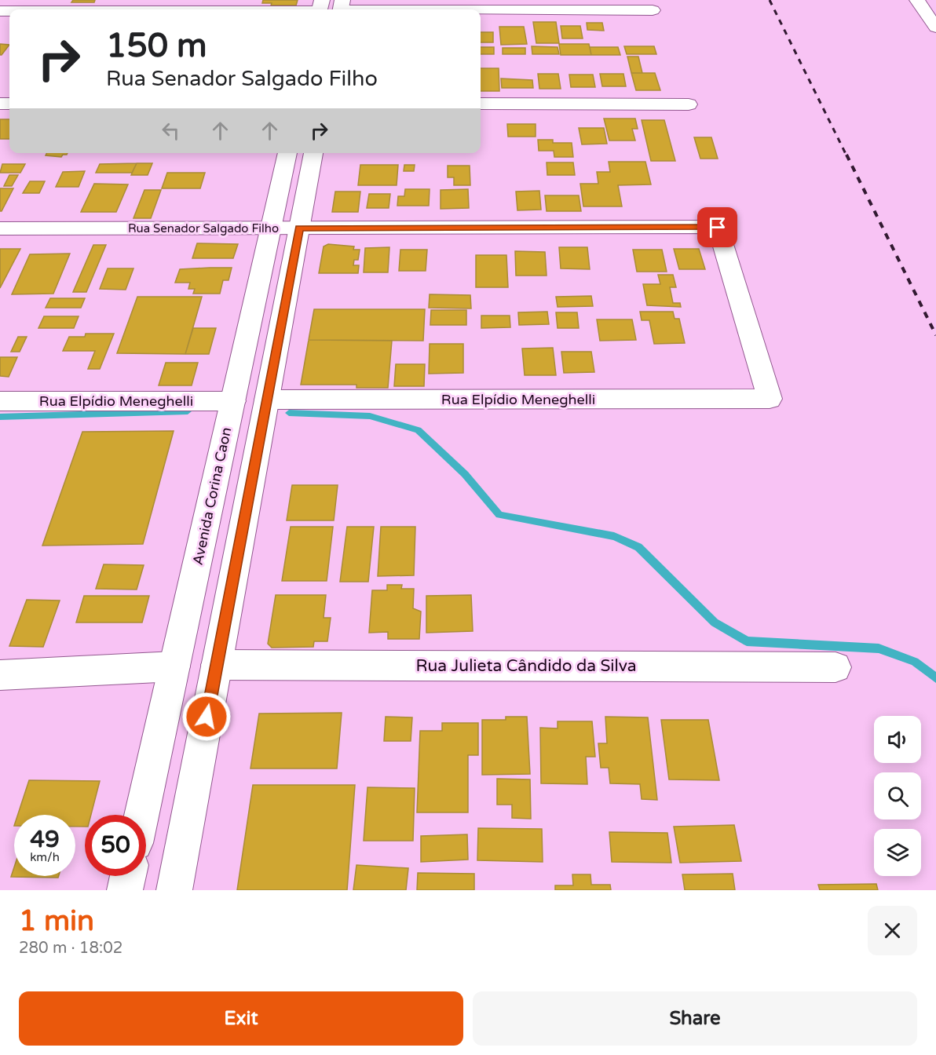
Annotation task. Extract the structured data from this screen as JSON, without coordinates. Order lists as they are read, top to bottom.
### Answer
{
  "streets": {
    "street": [
      "Rua Senador Salgado Filho",
      "Rua Elpídio Meneghelli",
      "Avenida Corina Caon",
      "Rua Julieta Cândido da Silva"
    ]
  },
  "crossings": [
    ["Rua Senador Salgado Filho", "Rua Elpídio Meneghelli"],
    ["Rua Senador Salgado Filho", "Avenida Corina Caon"],
    ["Rua Elpídio Meneghelli", "Avenida Corina Caon"]
  ],
  "page": {
    "turn": ["150 m", "Rua Senador Salgado Filho"],
    "speed": "49 km/h",
    "limit": "50",
    "heading": ["1 min", "280 m · 18:02"],
    "buttons": ["Exit", "Share"]
  }
}
